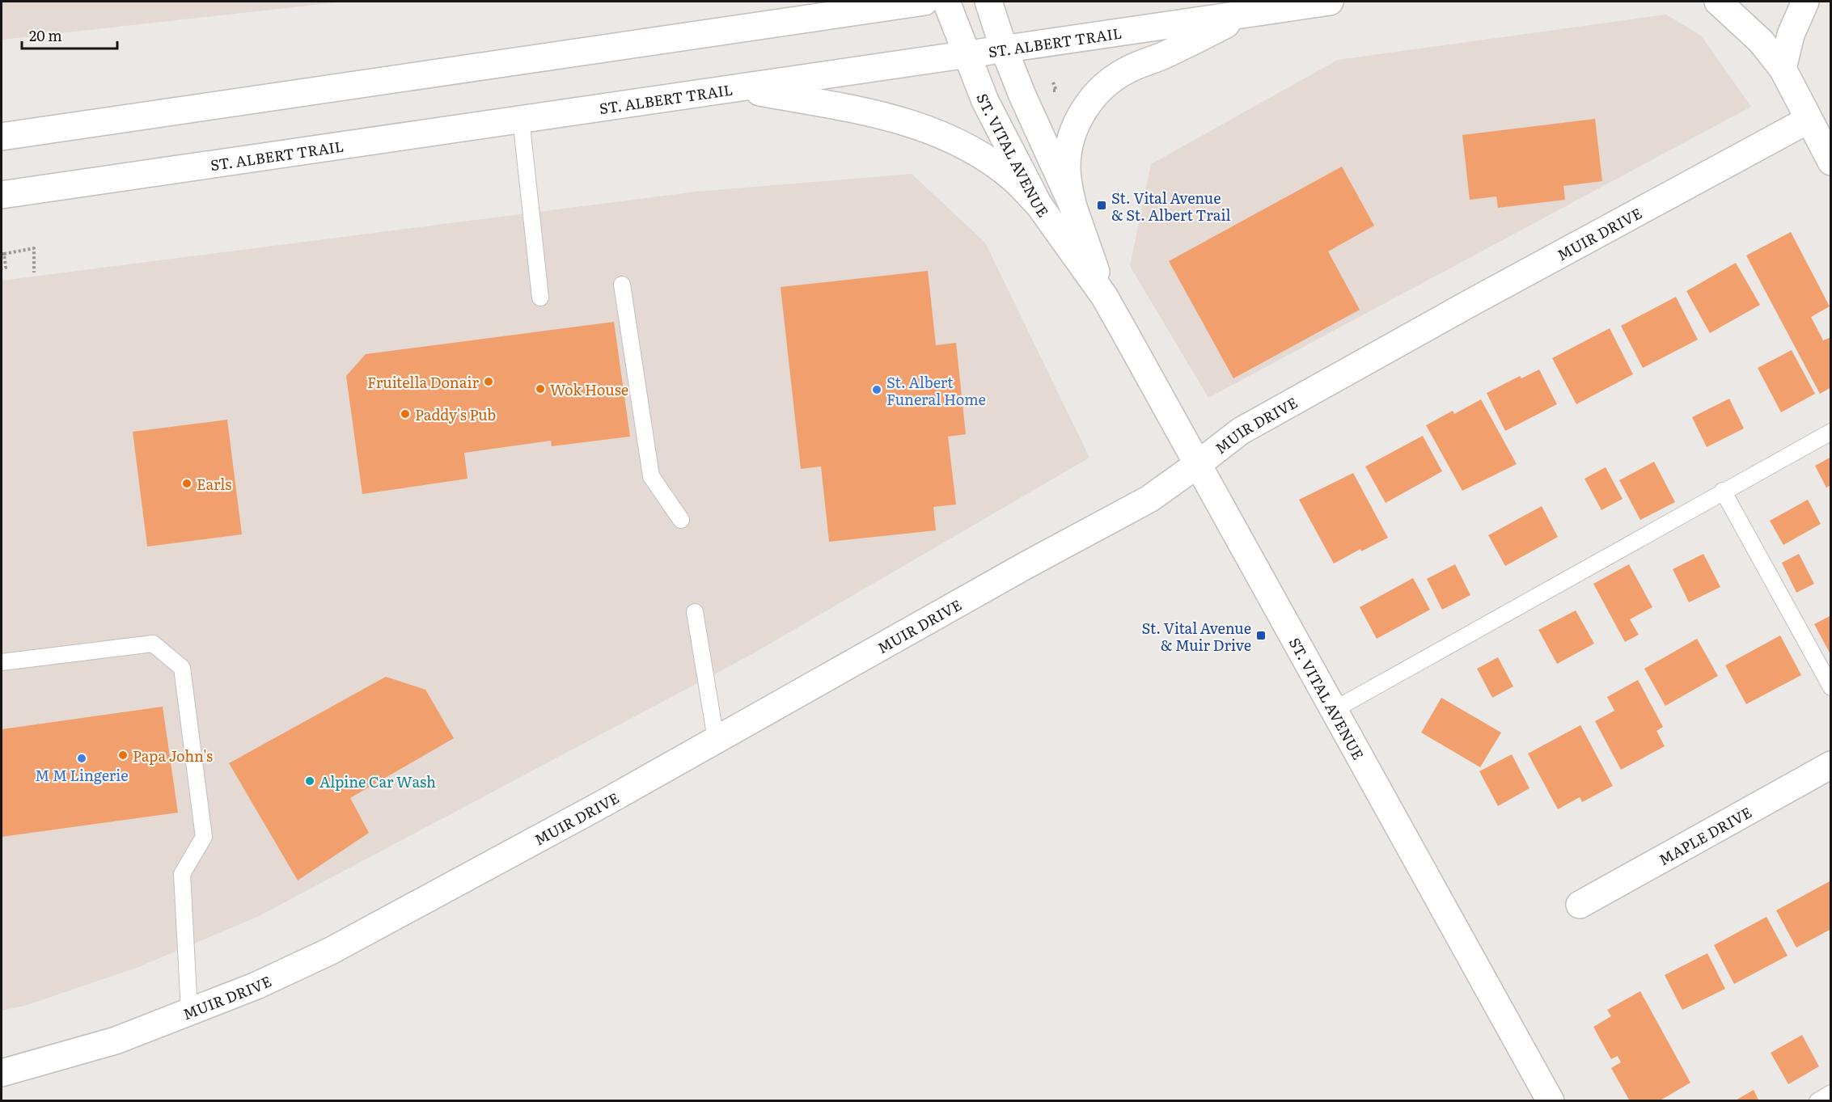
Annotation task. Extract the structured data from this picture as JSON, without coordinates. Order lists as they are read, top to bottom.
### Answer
{
  "streets": {
    "street": [
      "ST. ALBERT TRAIL",
      "ST. VITAL AVENUE",
      "MUIR DRIVE",
      "MAPLE DRIVE"
    ]
  },
  "crossings": [
    ["ST. ALBERT TRAIL", "ST. VITAL AVENUE"],
    ["ST. VITAL AVENUE", "MUIR DRIVE"]
  ],
  "places": {
    "transit": ["St. Vital Avenue & St. Albert Trail", "St. Vital Avenue & Muir Drive"],
    "other": [
      "Fruitella Donair",
      "Wok House",
      "St. Albert Funeral Home",
      "Paddy's Pub",
      "Earls",
      "Papa John's",
      "M M Lingerie",
      "Alpine Car Wash"
    ]
  },
  "scale_bar": "20 m"
}
